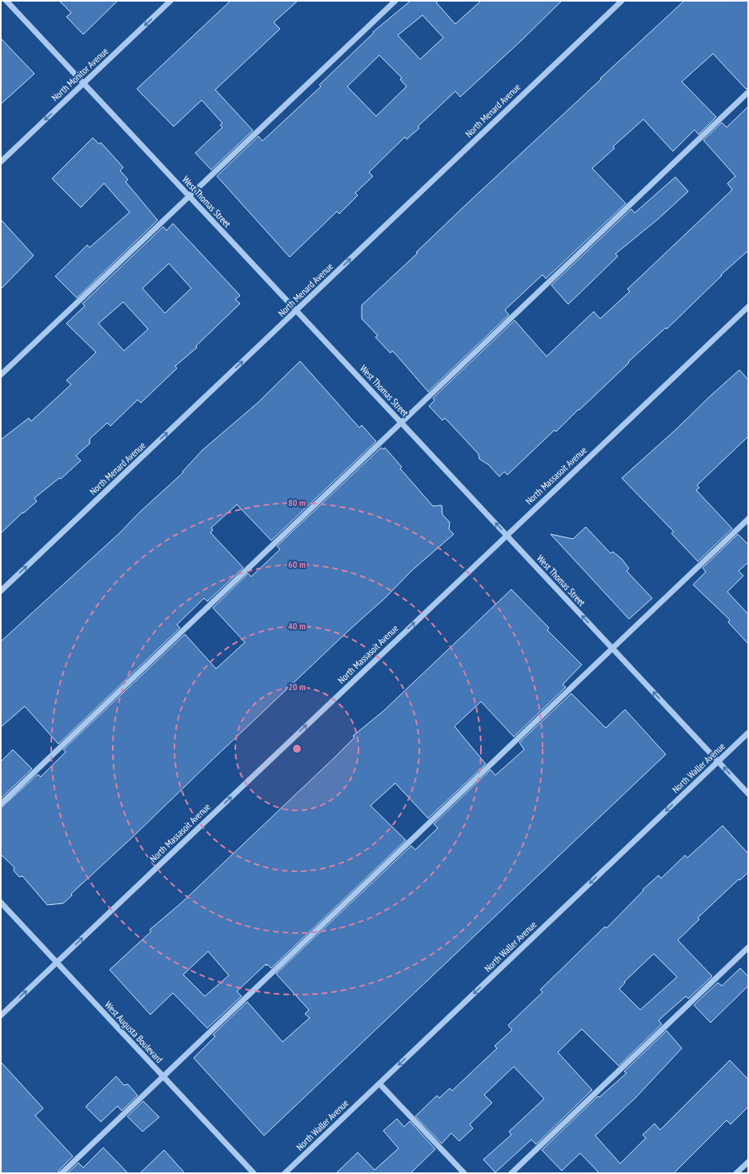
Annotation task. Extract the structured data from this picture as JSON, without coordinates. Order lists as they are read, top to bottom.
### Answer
{
  "streets": {
    "street": [
      "North Monitor Avenue",
      "North Menard Avenue",
      "West Thomas Street",
      "North Massasoit Avenue",
      "North Waller Avenue",
      "West Augusta Boulevard"
    ]
  },
  "crossings": [
    ["North Monitor Avenue", "West Thomas Street"],
    ["North Menard Avenue", "West Thomas Street"],
    ["West Thomas Street", "North Massasoit Avenue"],
    ["West Thomas Street", "North Waller Avenue"],
    ["North Massasoit Avenue", "West Augusta Boulevard"]
  ],
  "one_way": [
    "North Monitor Avenue",
    "North Menard Avenue",
    "West Thomas Street",
    "North Massasoit Avenue",
    "North Waller Avenue"
  ],
  "rings": [
    "80 m",
    "60 m",
    "40 m",
    "20 m"
  ]
}
